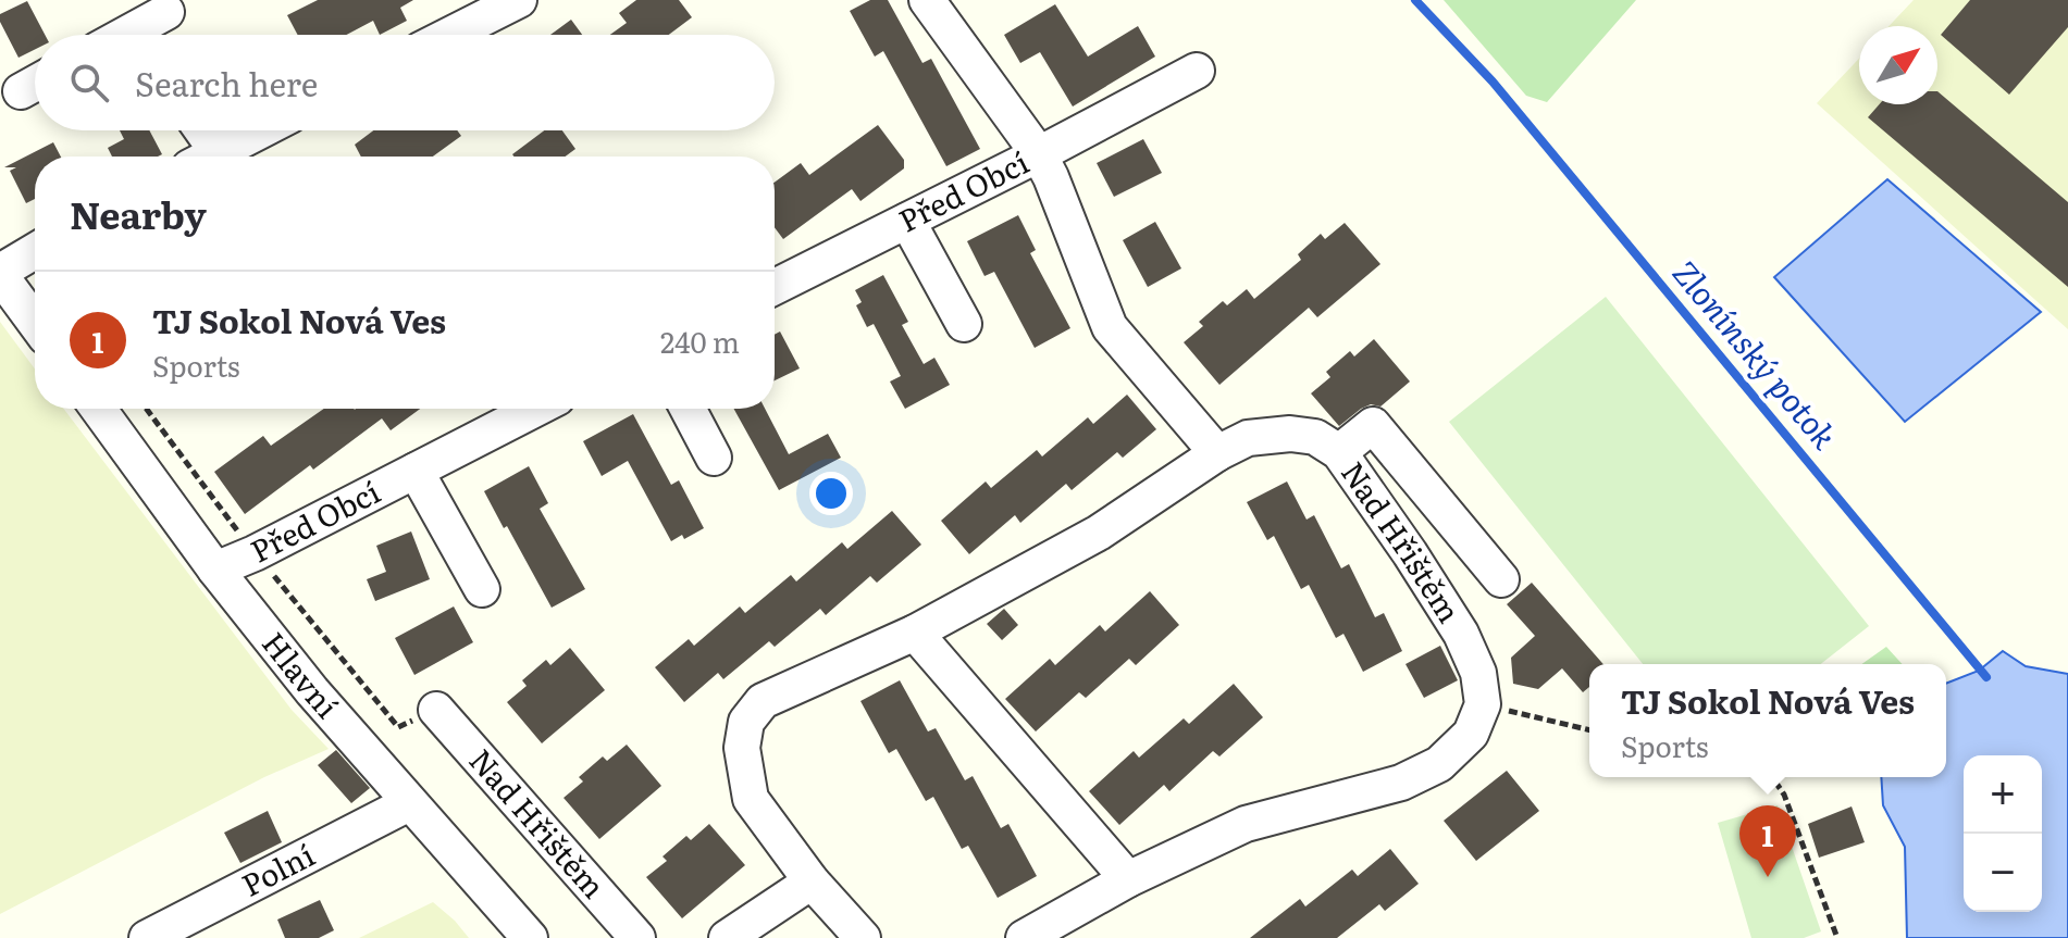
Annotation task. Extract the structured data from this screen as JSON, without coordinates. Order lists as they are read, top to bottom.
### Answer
{
  "streets": {
    "street": [
      "Před Obcí",
      "Nad Hřištěm",
      "Hlavní",
      "Polní"
    ]
  },
  "crossings": [
    ["Před Obcí", "Hlavní"],
    ["Hlavní", "Polní"]
  ],
  "water": ["Zlonínský potok"],
  "north": "top right",
  "page": {
    "search": "Search here",
    "heading": "Nearby",
    "list": [
      {
        "mark": "1",
        "name": "TJ Sokol Nová Ves",
        "note": "Sports",
        "value": "240 m"
      }
    ],
    "popup": ["TJ Sokol Nová Ves", "Sports"],
    "map_buttons": ["+", "−"],
    "pins": "1"
  }
}
